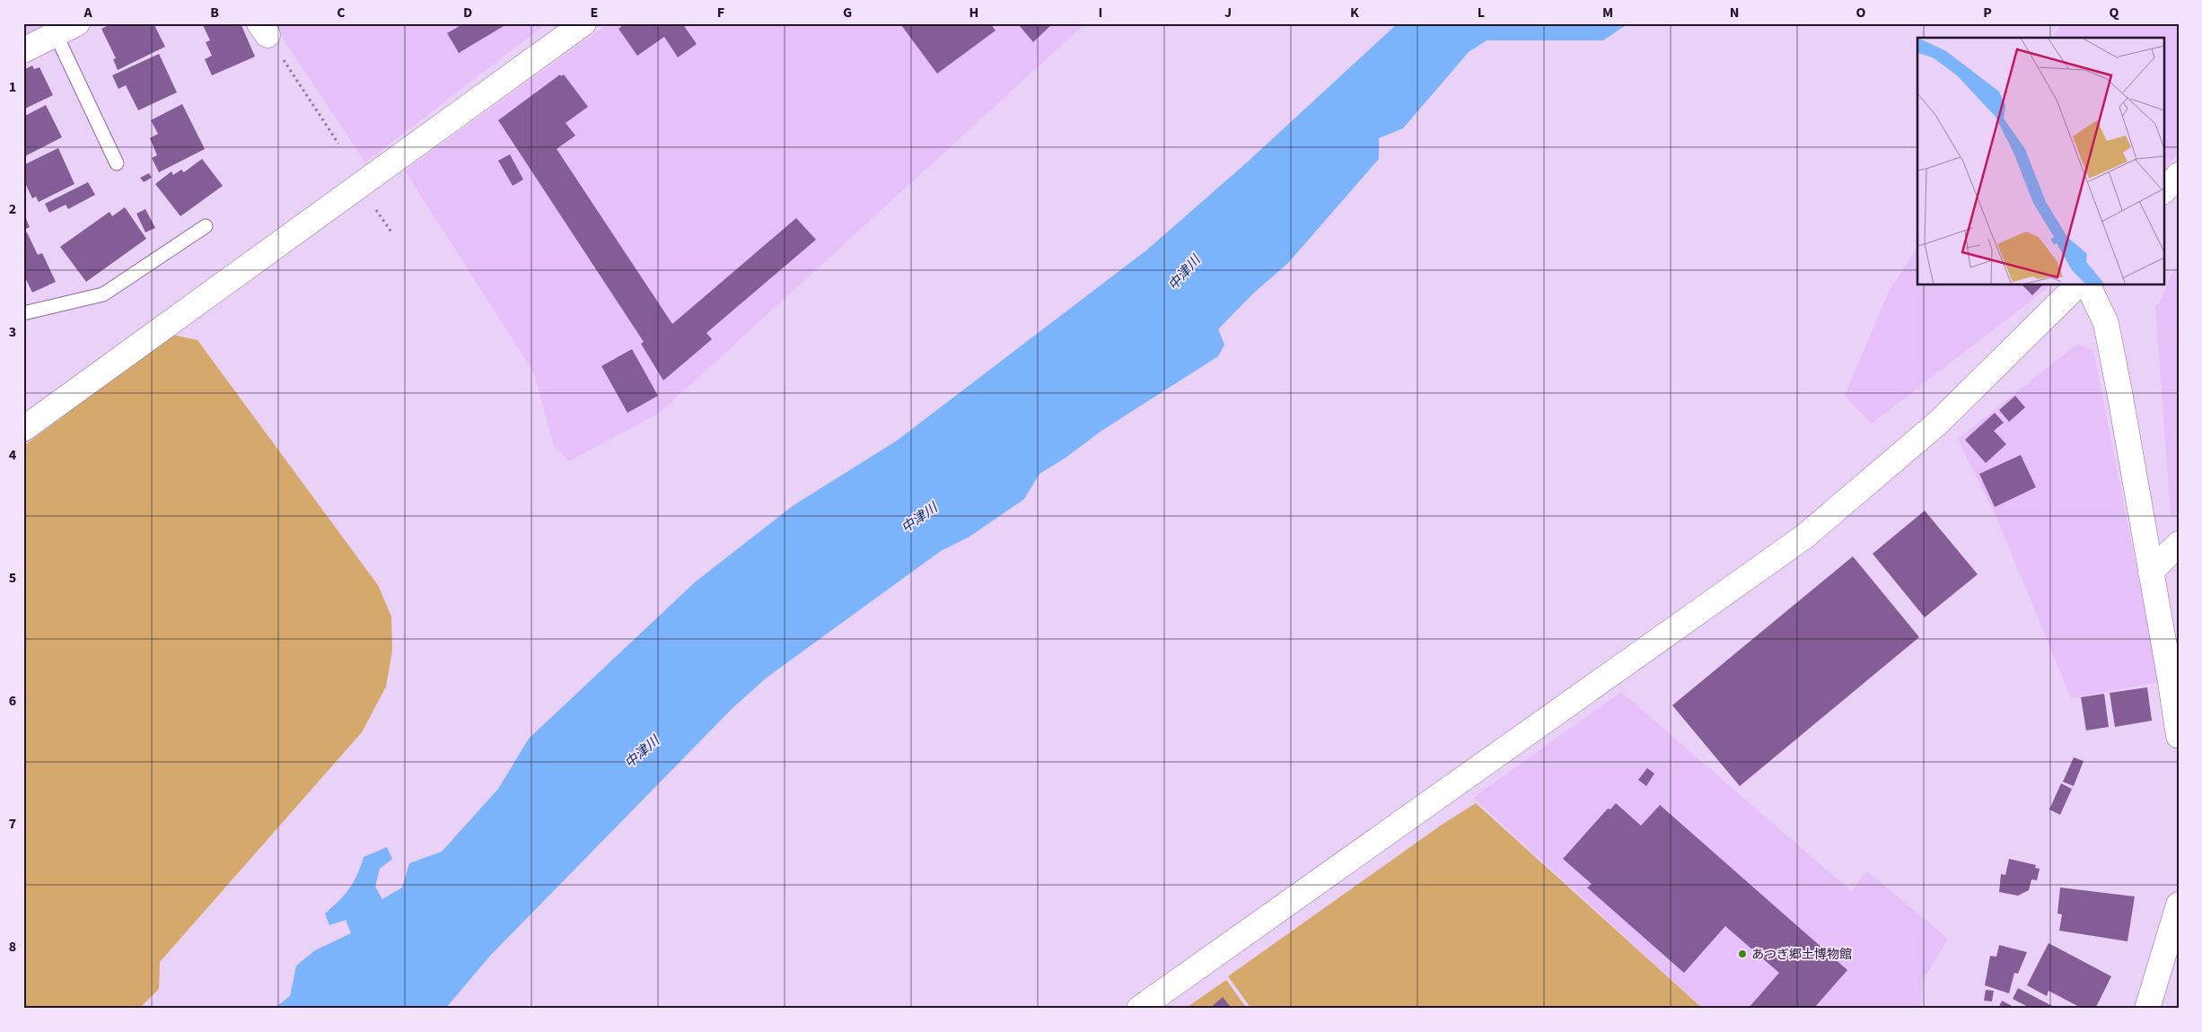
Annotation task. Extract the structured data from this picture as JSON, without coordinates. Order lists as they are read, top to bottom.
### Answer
{
  "water": ["中津川"],
  "places": ["あつぎ郷土博物館"],
  "grid": {
    "columns": [
      "A",
      "B",
      "C",
      "D",
      "E",
      "F",
      "G",
      "H",
      "I",
      "J",
      "K",
      "L",
      "M",
      "N",
      "O",
      "P",
      "Q"
    ],
    "rows": [
      "1",
      "2",
      "3",
      "4",
      "5",
      "6",
      "7",
      "8"
    ]
  }
}
